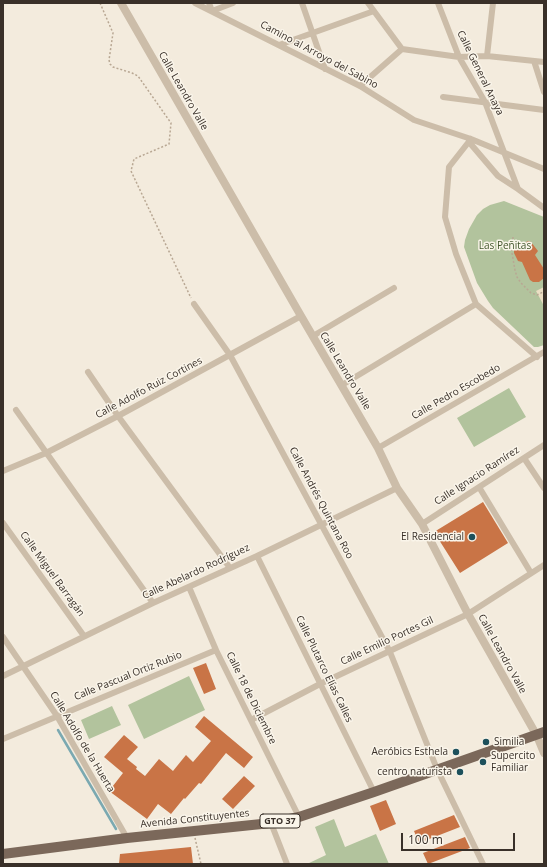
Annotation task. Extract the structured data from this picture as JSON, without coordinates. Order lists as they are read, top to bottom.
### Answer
{
  "streets": {
    "main road": ["Avenida Constituyentes", "GTO 37"],
    "street": [
      "Camino al Arroyo del Sabino",
      "Calle General Anaya",
      "Calle Leandro Valle",
      "Calle Adolfo Ruiz Cortines",
      "Calle Pedro Escobedo",
      "Calle Ignacio Ramírez",
      "Calle Andrés Quintana Roo",
      "Calle Abelardo Rodríguez",
      "Calle Miguel Barragán",
      "Calle Emilio Portes Gil",
      "Calle Plutarco Elías Calles",
      "Calle Pascual Ortiz Rubio",
      "Calle 18 de Diciembre",
      "Calle Adolfo de la Huerta"
    ]
  },
  "crossings": [
    ["Camino al Arroyo del Sabino", "Calle General Anaya"],
    ["Calle Leandro Valle", "Calle Adolfo Ruiz Cortines"],
    ["Calle Leandro Valle", "Calle Pedro Escobedo"],
    ["Calle Leandro Valle", "Calle Ignacio Ramírez"],
    ["Calle Leandro Valle", "Calle Abelardo Rodríguez"],
    ["Calle Leandro Valle", "Calle Emilio Portes Gil"],
    ["Calle Leandro Valle", "Avenida Constituyentes"],
    ["Calle Adolfo Ruiz Cortines", "Calle Andrés Quintana Roo"],
    ["Calle Andrés Quintana Roo", "Calle Abelardo Rodríguez"],
    ["Calle Andrés Quintana Roo", "Calle Emilio Portes Gil"],
    ["Calle Andrés Quintana Roo", "Avenida Constituyentes"],
    ["Calle Abelardo Rodríguez", "Calle Miguel Barragán"],
    ["Calle Abelardo Rodríguez", "Calle Plutarco Elías Calles"],
    ["Calle Abelardo Rodríguez", "Calle 18 de Diciembre"],
    ["Calle Abelardo Rodríguez", "Calle Adolfo de la Huerta"],
    ["Calle Emilio Portes Gil", "Calle Plutarco Elías Calles"],
    ["Calle Emilio Portes Gil", "Calle 18 de Diciembre"],
    ["Calle Plutarco Elías Calles", "Avenida Constituyentes"],
    ["Calle Pascual Ortiz Rubio", "Calle 18 de Diciembre"],
    ["Calle Pascual Ortiz Rubio", "Calle Adolfo de la Huerta"],
    ["Calle 18 de Diciembre", "Avenida Constituyentes"],
    ["Calle Adolfo de la Huerta", "Avenida Constituyentes"]
  ],
  "parks": ["Las Peñitas"],
  "places": [
    "El Residencial",
    "Similia",
    "Aeróbics Esthela",
    "Supercito Familiar",
    "centro naturista"
  ],
  "scale_bar": "100 m"
}
